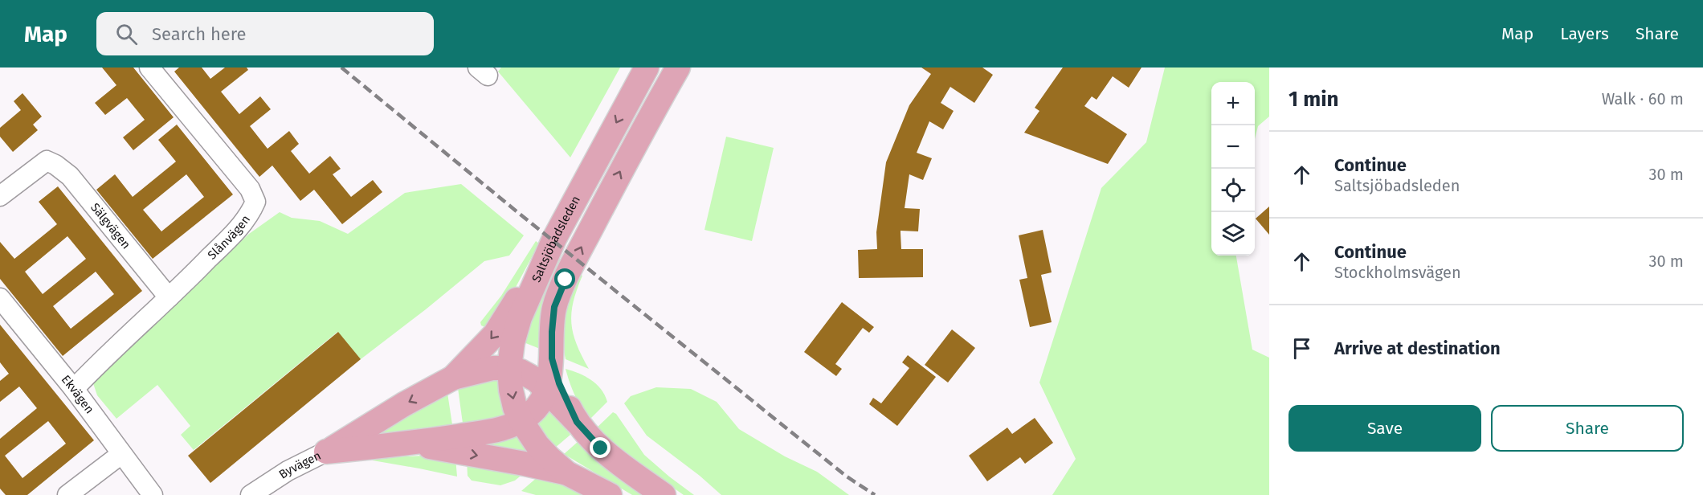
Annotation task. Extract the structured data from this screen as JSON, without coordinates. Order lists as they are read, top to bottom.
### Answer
{
  "streets": {
    "main road": ["Saltsjöbadsleden"],
    "street": [
      "Sälgvägen",
      "Slånvägen",
      "Ekvägen",
      "Byvägen"
    ]
  },
  "crossings": [
    ["Sälgvägen", "Slånvägen"],
    ["Slånvägen", "Ekvägen"]
  ],
  "page": {
    "header": "Map",
    "search": "Search here",
    "nav": ["Map", "Layers", "Share"],
    "heading": ["1 min", "Walk · 60 m"],
    "map_buttons": ["+", "−"],
    "list": [
      ["Continue", "Saltsjöbadsleden", "30 m"],
      ["Continue", "Stockholmsvägen", "30 m"],
      "Arrive at destination"
    ],
    "buttons": ["Save", "Share"]
  }
}
